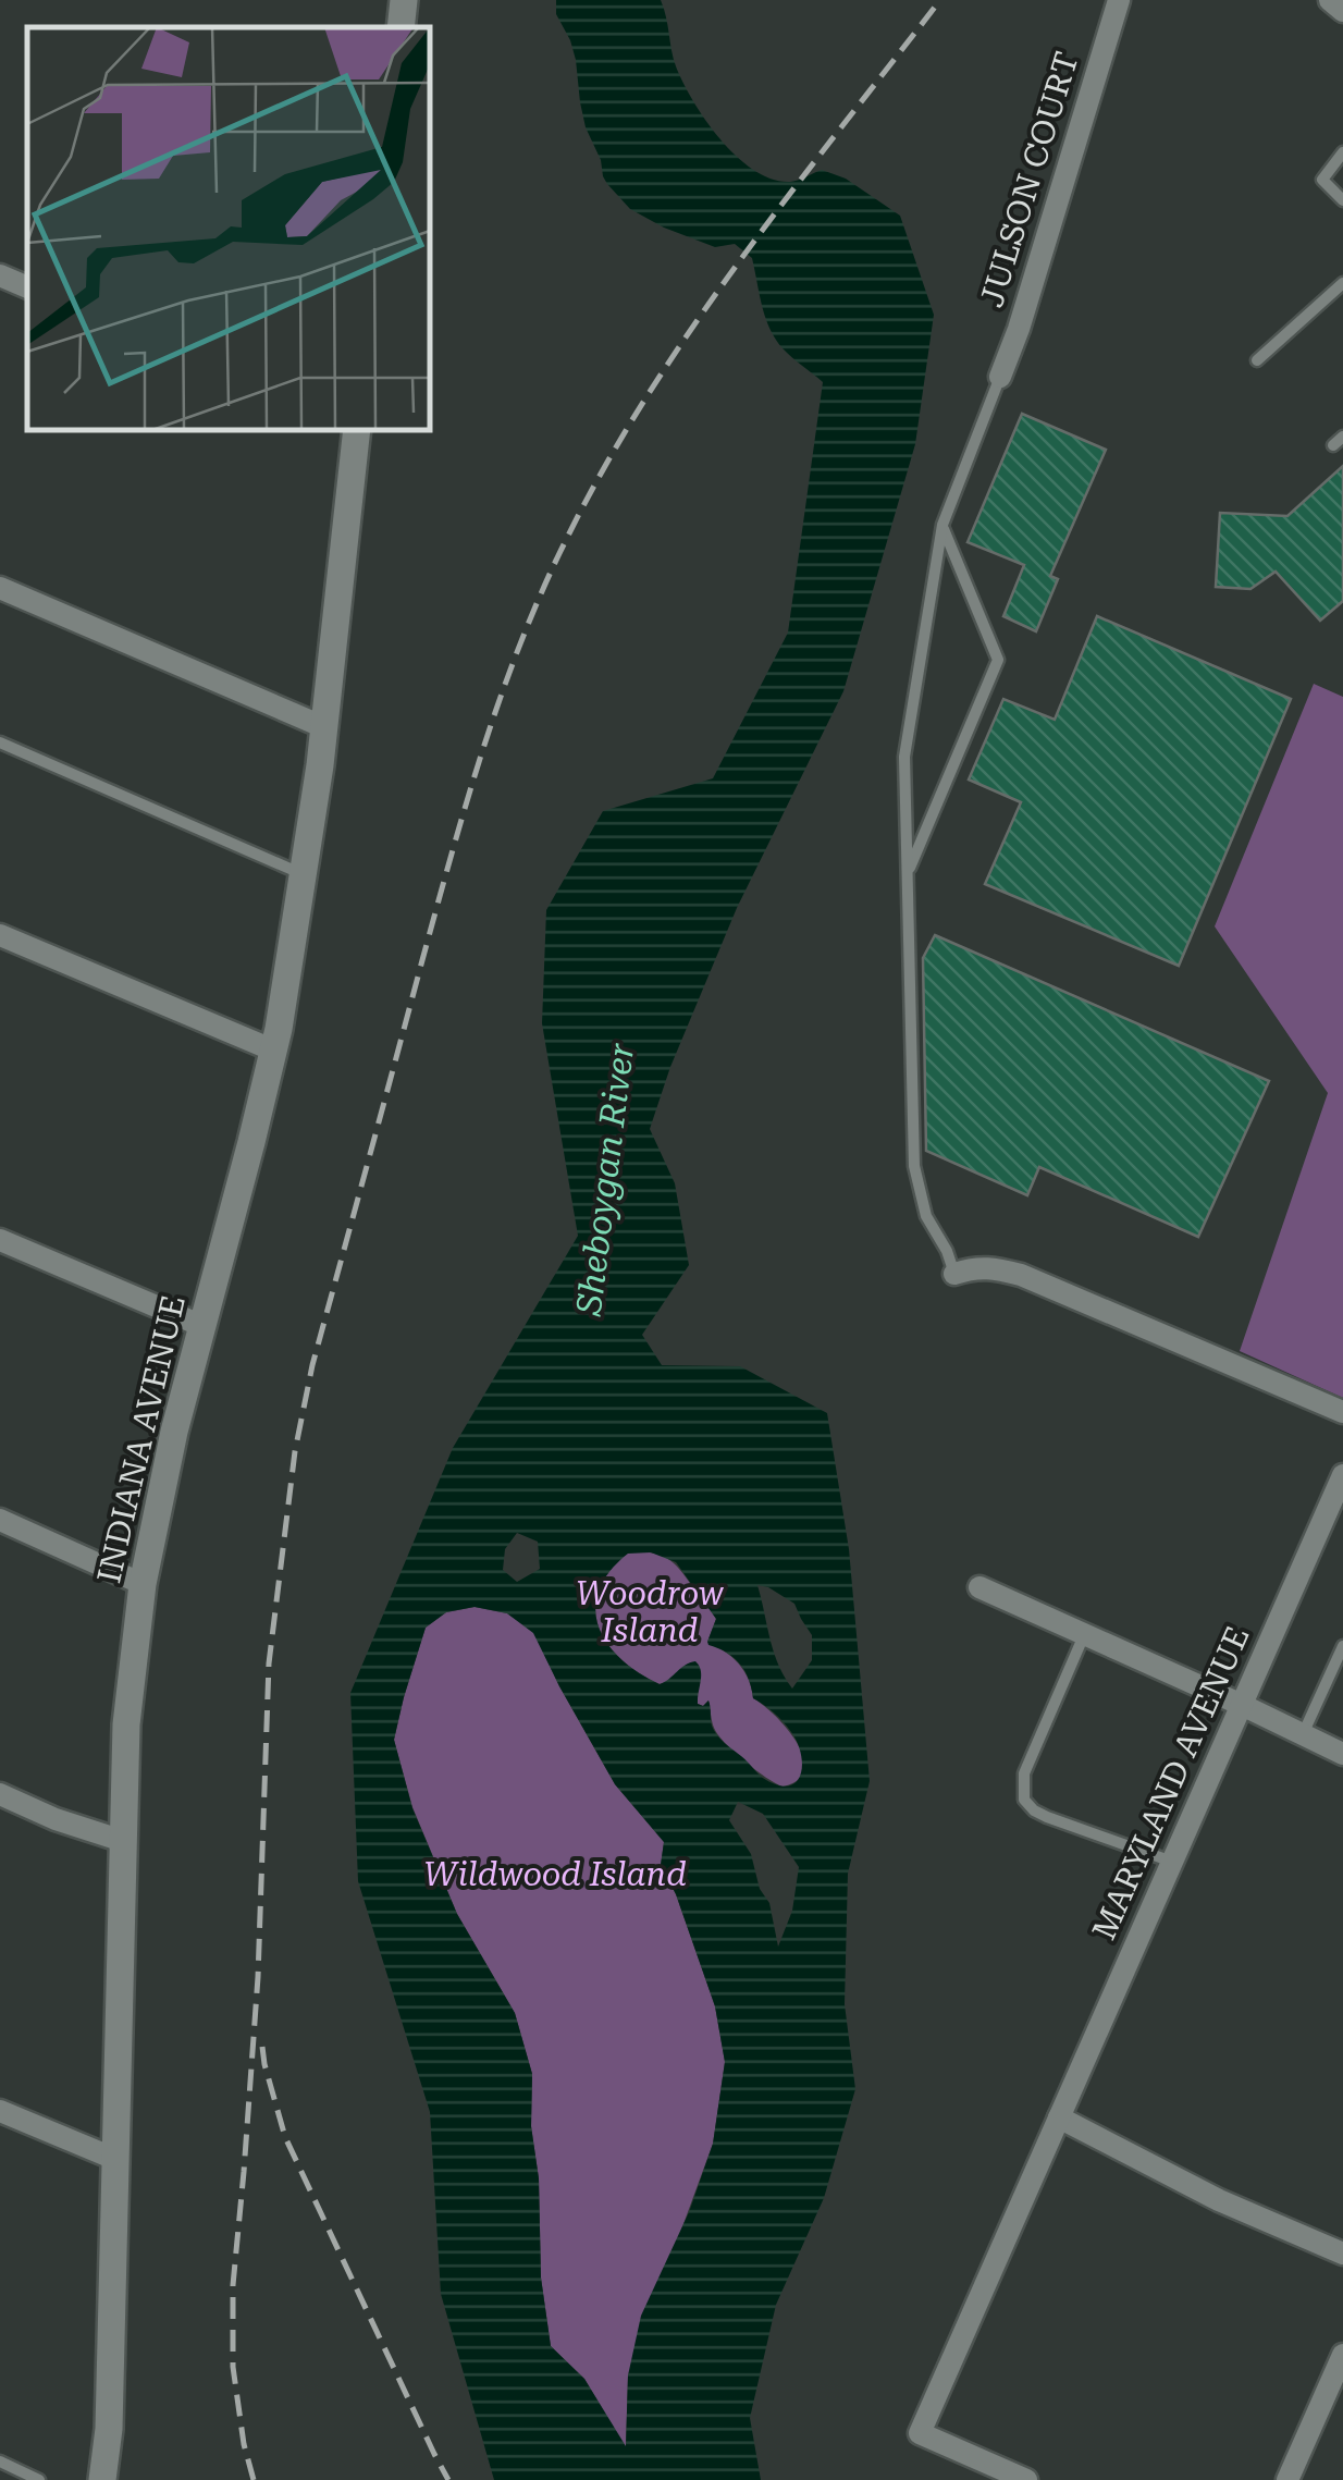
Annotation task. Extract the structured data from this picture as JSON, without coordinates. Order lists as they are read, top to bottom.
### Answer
{
  "streets": {
    "main road": ["INDIANA AVENUE"],
    "street": ["JULSON COURT", "MARYLAND AVENUE"]
  },
  "water": ["Sheboygan River"],
  "parks": ["Woodrow Island", "Wildwood Island"]
}
